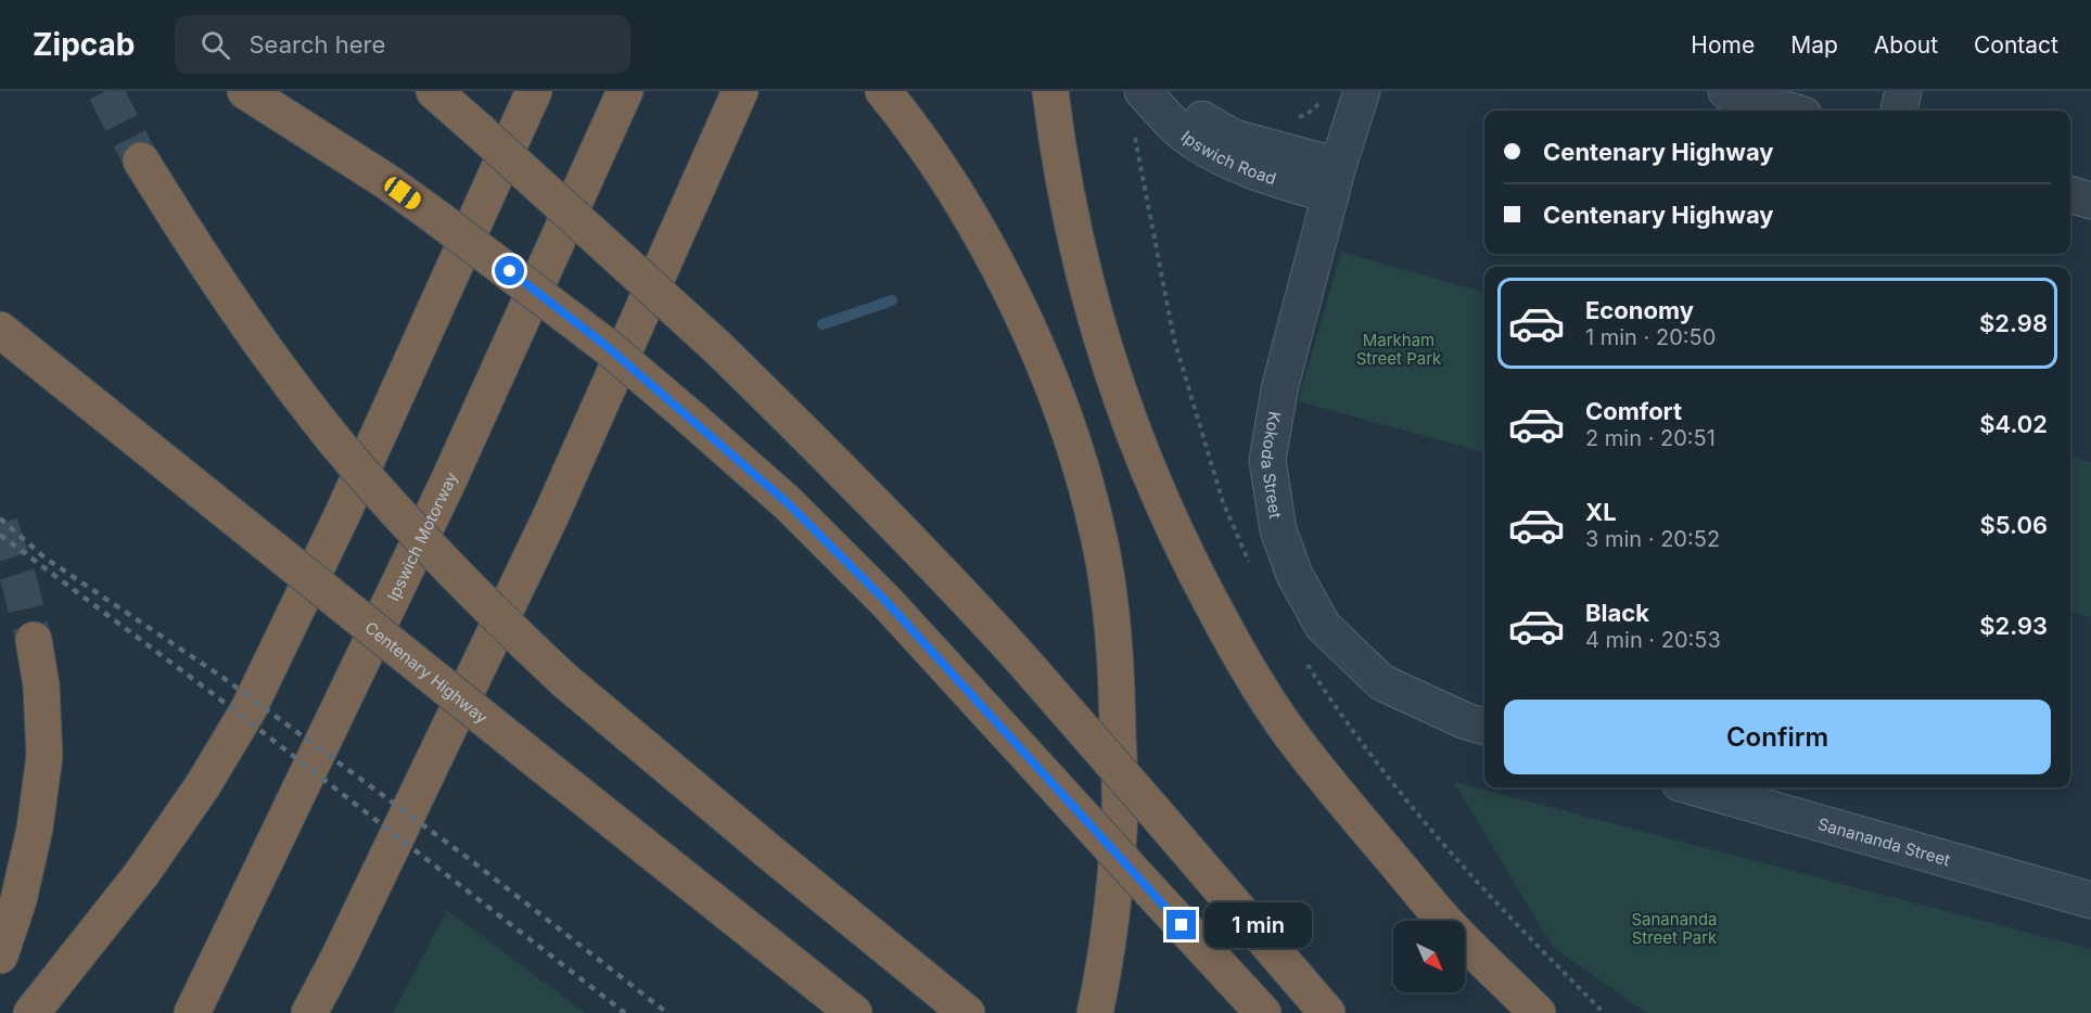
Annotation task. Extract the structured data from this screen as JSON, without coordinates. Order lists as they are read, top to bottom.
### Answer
{
  "streets": {
    "highway": ["Ipswich Motorway", "Centenary Highway"],
    "street": ["Ipswich Road", "Kokoda Street", "Sanananda Street"]
  },
  "crossings": [
    ["Ipswich Road", "Kokoda Street"]
  ],
  "parks": ["Markham Street Park", "Sanananda Street Park"],
  "north": "bottom right",
  "page": {
    "header": "Zipcab",
    "search": "Search here",
    "nav": [
      "Home",
      "Map",
      "About",
      "Contact"
    ],
    "banner": ["Centenary Highway", "Centenary Highway"],
    "list": [
      {
        "name": "Economy",
        "note": "1 min · 20:50",
        "value": "$2.98"
      },
      {
        "name": "Comfort",
        "note": "2 min · 20:51",
        "value": "$4.02"
      },
      {
        "name": "XL",
        "note": "3 min · 20:52",
        "value": "$5.06"
      },
      {
        "name": "Black",
        "note": "4 min · 20:53",
        "value": "$2.93"
      }
    ],
    "buttons": "Confirm",
    "bubble": "1 min"
  }
}
